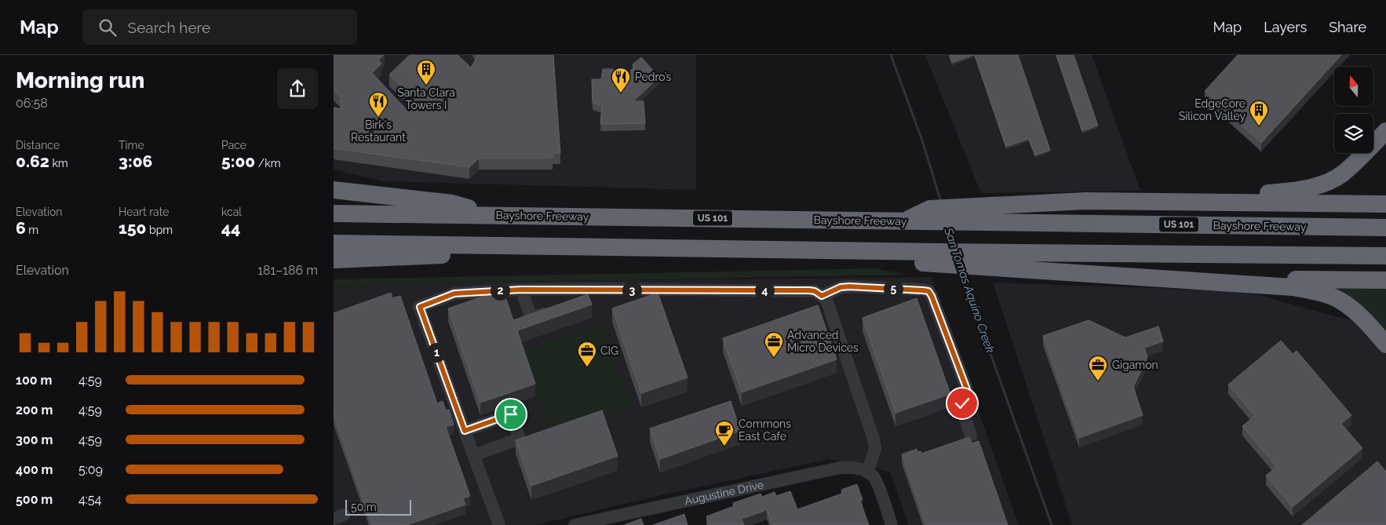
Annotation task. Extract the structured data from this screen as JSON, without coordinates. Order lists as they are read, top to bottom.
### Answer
{
  "streets": {
    "highway": ["Bayshore Freeway", "US 101"],
    "street": ["Augustine Drive"]
  },
  "water": ["San Tomas Aquino Creek"],
  "places": {
    "building": ["Santa Clara Towers I", "EdgeCore Silicon Valley"],
    "restaurant": ["Pedro’s", "Birk's Restaurant"],
    "office": ["Advanced Micro Devices", "CIG", "Gigamon"],
    "cafe": ["Commons East Cafe"]
  },
  "scale_bar": "50 m",
  "north": "top",
  "page": {
    "header": "Map",
    "search": "Search here",
    "nav": ["Map", "Layers", "Share"],
    "heading": ["Morning run", "06:58"],
    "stats": [
      ["Distance", "0.62 km"],
      ["Time", "3:06"],
      ["Pace", "5:00 /km"],
      ["Elevation", "6 m"],
      ["Heart rate", "150 bpm"],
      ["kcal", "44"]
    ],
    "chart": ["Elevation", "181–186 m"],
    "pins": [
      "5",
      "2",
      "3",
      "4",
      "1"
    ],
    "list": [
      {
        "name": "100 m",
        "note": "4:59"
      },
      {
        "name": "200 m",
        "note": "4:59"
      },
      {
        "name": "300 m",
        "note": "4:59"
      },
      {
        "name": "400 m",
        "note": "5:09"
      },
      {
        "name": "500 m",
        "note": "4:54"
      }
    ],
    "scale": "50 m"
  }
}
